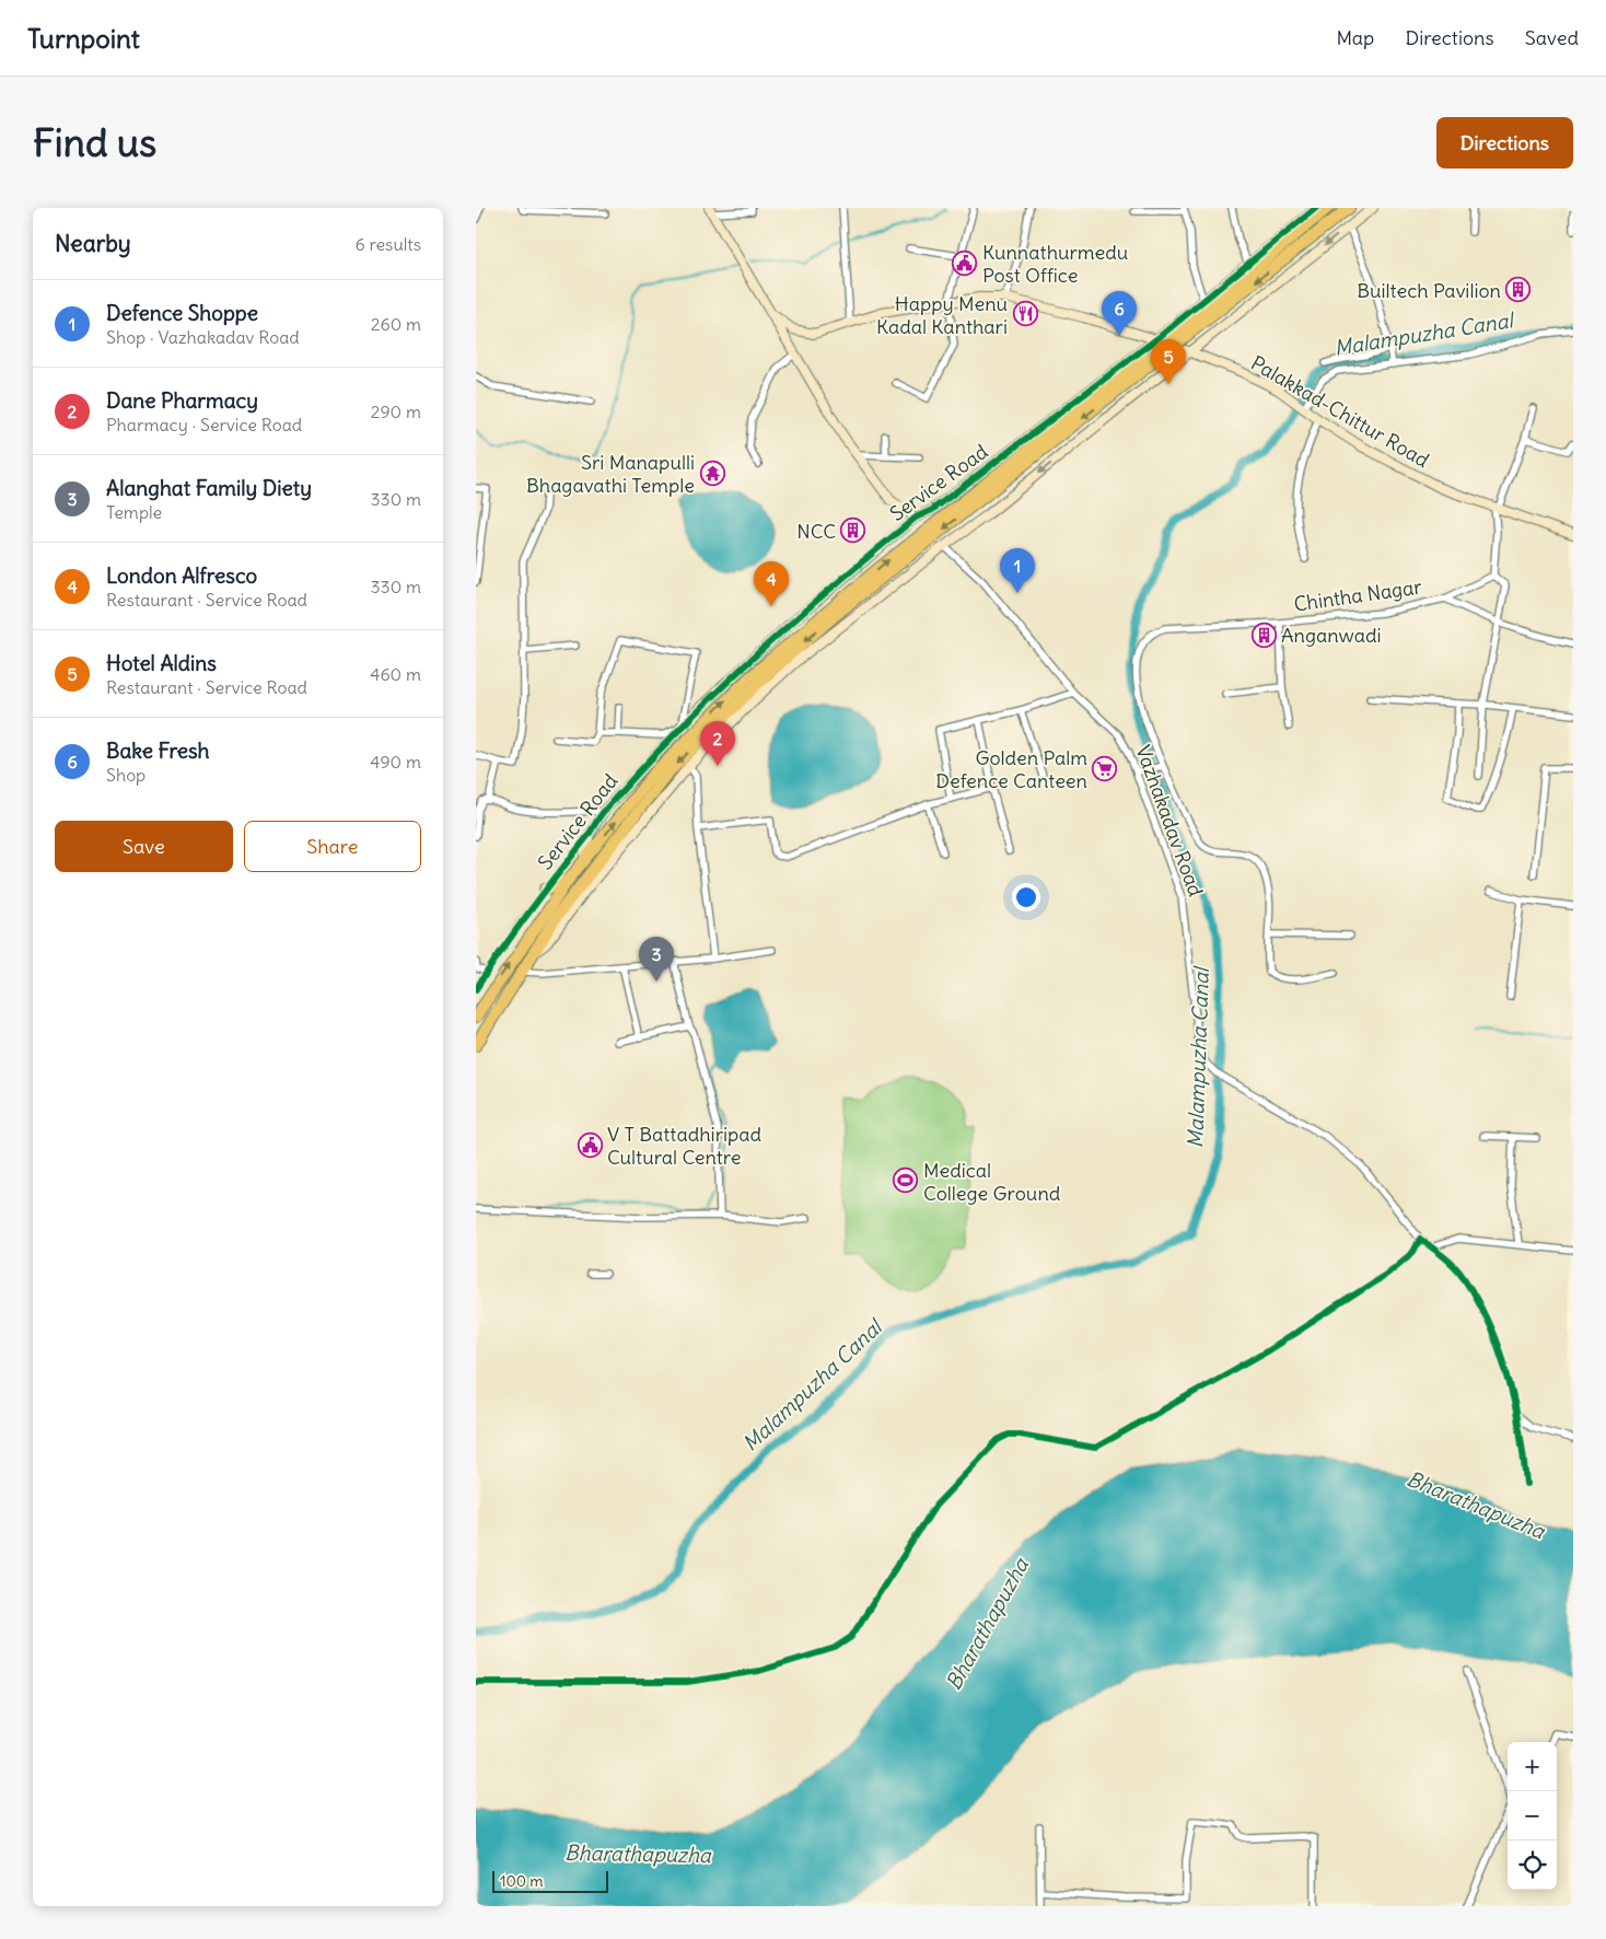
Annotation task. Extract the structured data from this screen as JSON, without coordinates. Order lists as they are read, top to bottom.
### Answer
{
  "streets": {
    "street": [
      "Palakkad-Chittur Road",
      "Service Road",
      "Chintha Nagar",
      "Vazhakadav Road"
    ]
  },
  "crossings": [
    ["Palakkad-Chittur Road", "Service Road"]
  ],
  "water": ["Malampuzha Canal", "Bharathapuzha"],
  "places": {
    "public building": ["Kunnathurmedu Post Office", "V T Battadhiripad Cultural Centre"],
    "building": ["Builtech Pavilion", "NCC", "Anganwadi"],
    "restaurant": ["Happy Menu Kadal Kanthari"],
    "temple": ["Sri Manapulli Bhagavathi Temple"],
    "supermarket": ["Golden Palm Defence Canteen"],
    "sports": ["Medical College Ground"]
  },
  "scale_bar": "100 m",
  "page": {
    "header": "Turnpoint",
    "nav": ["Map", "Directions", "Saved"],
    "buttons": [
      "Directions",
      ["Save", "Share"]
    ],
    "title": "Find us",
    "heading": ["Nearby", "6 results"],
    "list": [
      {
        "mark": "1",
        "name": "Defence Shoppe",
        "note": "Shop · Vazhakadav Road",
        "value": "260 m"
      },
      {
        "mark": "2",
        "name": "Dane Pharmacy",
        "note": "Pharmacy · Service Road",
        "value": "290 m"
      },
      {
        "mark": "3",
        "name": "Alanghat Family Diety",
        "note": "Temple",
        "value": "330 m"
      },
      {
        "mark": "4",
        "name": "London Alfresco",
        "note": "Restaurant · Service Road",
        "value": "330 m"
      },
      {
        "mark": "5",
        "name": "Hotel Aldins",
        "note": "Restaurant · Service Road",
        "value": "460 m"
      },
      {
        "mark": "6",
        "name": "Bake Fresh",
        "note": "Shop",
        "value": "490 m"
      }
    ],
    "pins": [
      "6",
      "5",
      "1",
      "4",
      "2",
      "3"
    ],
    "map_buttons": ["+", "−"],
    "scale": "100 m"
  }
}
